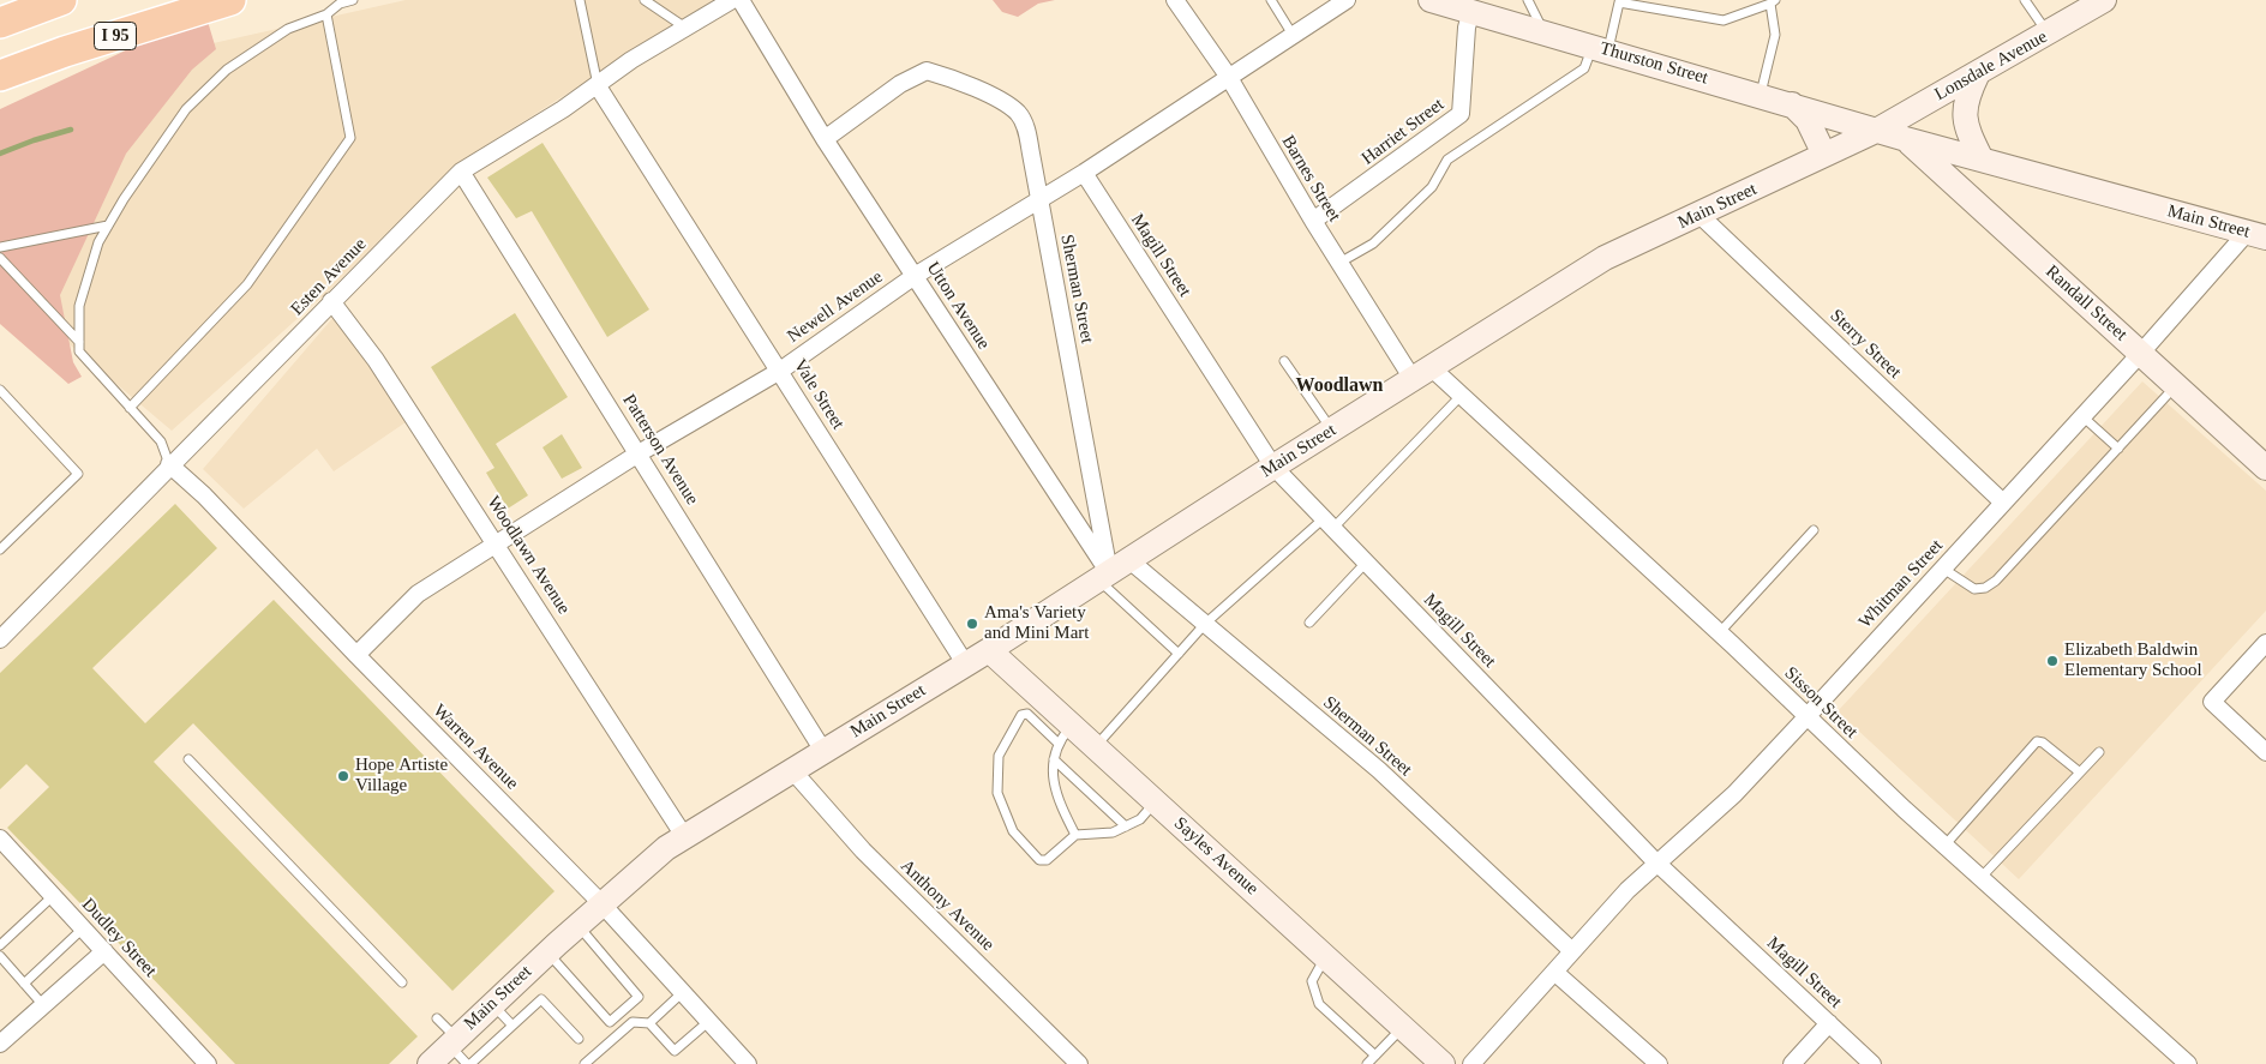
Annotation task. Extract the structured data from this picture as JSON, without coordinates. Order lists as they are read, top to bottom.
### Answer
{
  "streets": {
    "highway": ["I 95"],
    "main road": [
      "Thurston Street",
      "Lonsdale Avenue",
      "Main Street",
      "Randall Street",
      "Sayles Avenue"
    ],
    "street": [
      "Harriet Street",
      "Barnes Street",
      "Magill Street",
      "Esten Avenue",
      "Sherman Street",
      "Utton Avenue",
      "Newell Avenue",
      "Sterry Street",
      "Vale Street",
      "Patterson Avenue",
      "Woodlawn Avenue",
      "Whitman Street",
      "Sisson Street",
      "Warren Avenue",
      "Anthony Avenue",
      "Dudley Street"
    ]
  },
  "crossings": [
    ["Thurston Street", "Lonsdale Avenue"],
    ["Thurston Street", "Harriet Street"],
    ["Thurston Street", "Main Street"],
    ["Lonsdale Avenue", "Main Street"],
    ["Harriet Street", "Barnes Street"],
    ["Barnes Street", "Main Street"],
    ["Barnes Street", "Newell Avenue"],
    ["Barnes Street", "Sisson Street"],
    ["Main Street", "Magill Street"],
    ["Main Street", "Sherman Street"],
    ["Main Street", "Randall Street"],
    ["Main Street", "Utton Avenue"],
    ["Main Street", "Sterry Street"],
    ["Main Street", "Vale Street"],
    ["Main Street", "Patterson Avenue"],
    ["Main Street", "Woodlawn Avenue"],
    ["Main Street", "Whitman Street"],
    ["Main Street", "Sisson Street"],
    ["Main Street", "Warren Avenue"],
    ["Main Street", "Sayles Avenue"],
    ["Main Street", "Anthony Avenue"],
    ["Magill Street", "Newell Avenue"],
    ["Magill Street", "Whitman Street"],
    ["Esten Avenue", "Vale Street"],
    ["Esten Avenue", "Patterson Avenue"],
    ["Esten Avenue", "Woodlawn Avenue"],
    ["Esten Avenue", "Warren Avenue"],
    ["Sherman Street", "Utton Avenue"],
    ["Sherman Street", "Newell Avenue"],
    ["Sherman Street", "Whitman Street"],
    ["Randall Street", "Whitman Street"],
    ["Utton Avenue", "Newell Avenue"],
    ["Newell Avenue", "Vale Street"],
    ["Newell Avenue", "Patterson Avenue"],
    ["Newell Avenue", "Woodlawn Avenue"],
    ["Newell Avenue", "Warren Avenue"],
    ["Sterry Street", "Whitman Street"],
    ["Whitman Street", "Sisson Street"]
  ],
  "districts": ["Woodlawn"],
  "places": ["Ama's Variety and Mini Mart", "Elizabeth Baldwin Elementary School", "Hope Artiste Village"]
}
